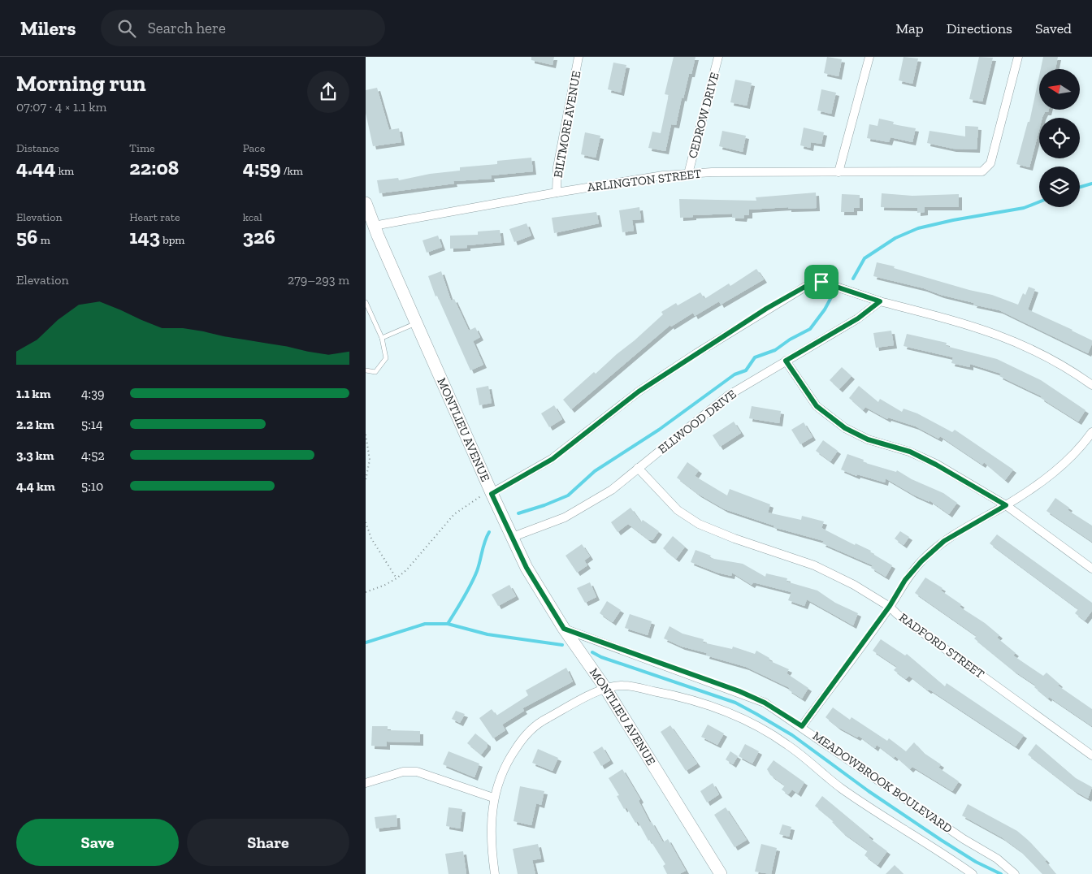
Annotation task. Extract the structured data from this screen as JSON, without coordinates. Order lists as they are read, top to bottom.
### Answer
{
  "streets": {
    "street": [
      "CEDROW DRIVE",
      "BILTMORE AVENUE",
      "ARLINGTON STREET",
      "ELLWOOD DRIVE",
      "MONTLIEU AVENUE",
      "RADFORD STREET",
      "MEADOWBROOK BOULEVARD"
    ]
  },
  "crossings": [
    ["CEDROW DRIVE", "ARLINGTON STREET"],
    ["BILTMORE AVENUE", "ARLINGTON STREET"],
    ["ARLINGTON STREET", "MONTLIEU AVENUE"],
    ["ELLWOOD DRIVE", "MONTLIEU AVENUE"],
    ["ELLWOOD DRIVE", "RADFORD STREET"],
    ["MONTLIEU AVENUE", "MEADOWBROOK BOULEVARD"]
  ],
  "north": "left",
  "page": {
    "header": "Milers",
    "search": "Search here",
    "nav": ["Map", "Directions", "Saved"],
    "heading": ["Morning run", "07:07 · 4 × 1.1 km"],
    "stats": [
      ["Distance", "4.44 km"],
      ["Time", "22:08"],
      ["Pace", "4:59 /km"],
      ["Elevation", "56 m"],
      ["Heart rate", "143 bpm"],
      ["kcal", "326"]
    ],
    "chart": ["Elevation", "279–293 m"],
    "list": [
      {
        "name": "1.1 km",
        "note": "4:39"
      },
      {
        "name": "2.2 km",
        "note": "5:14"
      },
      {
        "name": "3.3 km",
        "note": "4:52"
      },
      {
        "name": "4.4 km",
        "note": "5:10"
      }
    ],
    "buttons": ["Save", "Share"]
  }
}
